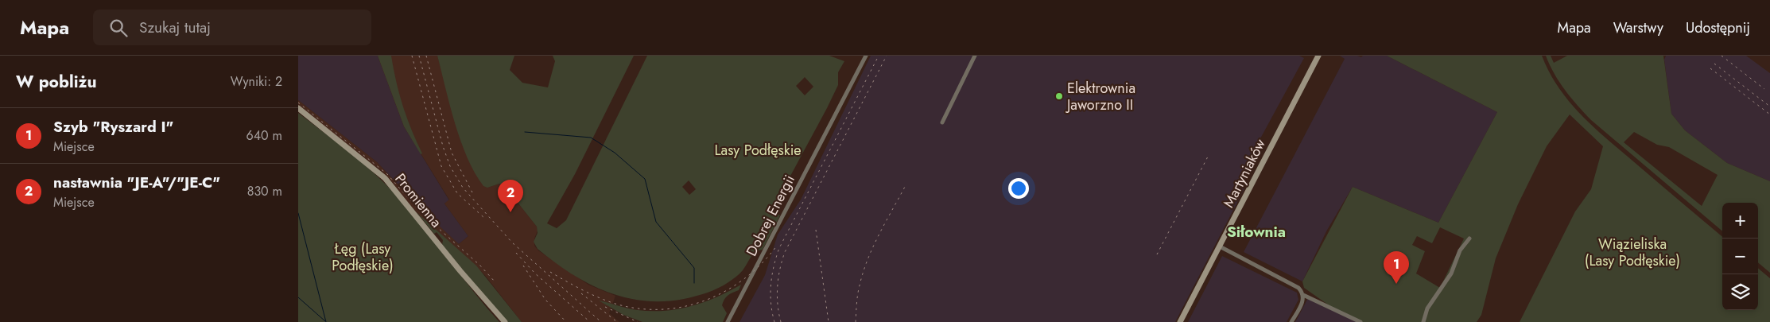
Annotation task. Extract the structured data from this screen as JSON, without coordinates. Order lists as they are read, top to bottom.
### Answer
{
  "streets": {
    "main road": ["Martyniaków", "Promienna"],
    "street": ["Dobrej Energii"]
  },
  "districts": ["Siłownia"],
  "parks": ["Lasy Podłęskie", "Wiązieliska (Lasy Podłęskie)", "Łęg (Lasy Podłęskie)"],
  "places": ["Elektrownia Jaworzno II"],
  "page": {
    "header": "Mapa",
    "search": "Szukaj tutaj",
    "nav": ["Mapa", "Warstwy", "Udostępnij"],
    "heading": ["W pobliżu", "Wyniki: 2"],
    "list": [
      {
        "mark": "1",
        "name": "Szyb \"Ryszard I\"",
        "note": "Miejsce",
        "value": "640 m"
      },
      {
        "mark": "2",
        "name": "nastawnia \"JE-A\"/\"JE-C\"",
        "note": "Miejsce",
        "value": "830 m"
      }
    ],
    "pins": ["2", "1"],
    "map_buttons": ["+", "−"]
  }
}
